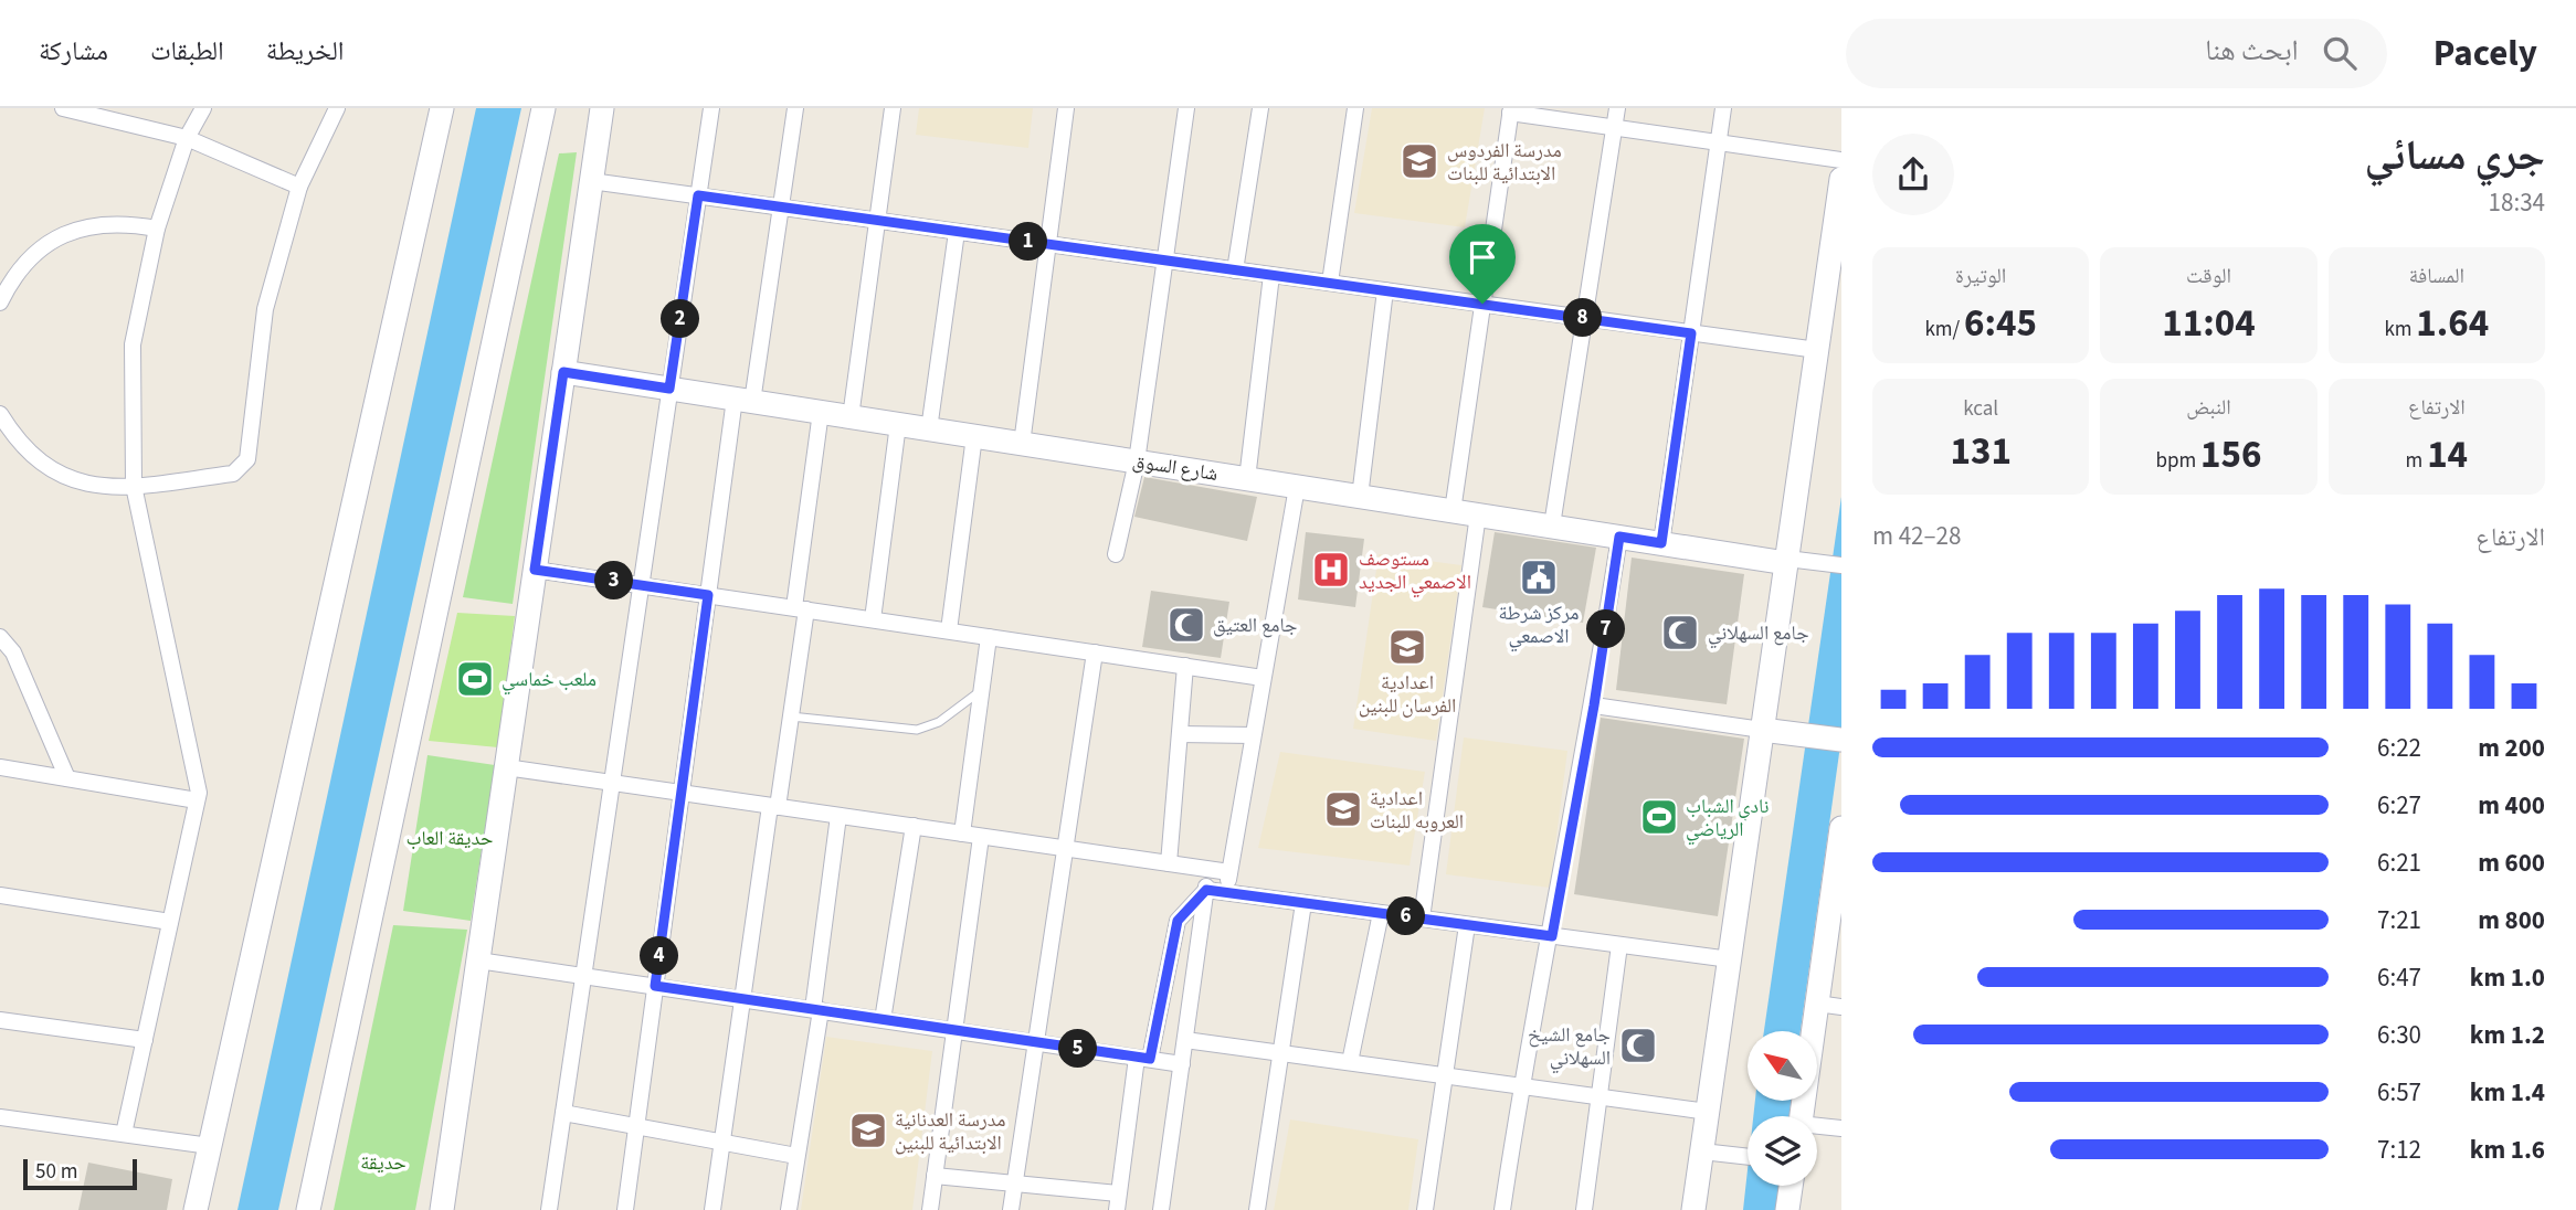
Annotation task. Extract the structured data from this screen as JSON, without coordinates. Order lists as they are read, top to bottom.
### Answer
{
  "streets": {
    "street": ["شارع السوق"]
  },
  "parks": ["حديقة العاب", "حديقة"],
  "places": {
    "school or university": [
      "مدرسة الفردوس الابتدائية للبنات",
      "اعدادية الفرسان للبنين",
      "اعدادية العروبه للبنات",
      "مدرسة العدنانية الابتدائية للبنين"
    ],
    "hospital": ["مستوصف الاصمعي الجديد"],
    "public building": ["مركز شرطة الاصمعي"],
    "mosque": ["جامع العتيق", "جامع السهلاني", "جامع الشيخ السهلاني"],
    "sports": ["ملعب خماسي", "نادي الشباب الرياضي"]
  },
  "scale_bar": "50 m",
  "north": "top left",
  "page": {
    "header": "Pacely",
    "search": "ابحث هنا",
    "nav": ["الخريطة", "الطبقات", "مشاركة"],
    "heading": ["جري مسائي", "18:34"],
    "pins": [
      "1",
      "8",
      "2",
      "3",
      "7",
      "6",
      "4",
      "5"
    ],
    "stats": [
      ["المسافة", "1.64 km"],
      ["الوقت", "11:04"],
      ["الوتيرة", "6:45 /km"],
      ["الارتفاع", "14 m"],
      ["النبض", "156 bpm"],
      ["kcal", "131"]
    ],
    "chart": ["الارتفاع", "28–42 m"],
    "list": [
      {
        "name": "200 m",
        "note": "6:22"
      },
      {
        "name": "400 m",
        "note": "6:27"
      },
      {
        "name": "600 m",
        "note": "6:21"
      },
      {
        "name": "800 m",
        "note": "7:21"
      },
      {
        "name": "1.0 km",
        "note": "6:47"
      },
      {
        "name": "1.2 km",
        "note": "6:30"
      },
      {
        "name": "1.4 km",
        "note": "6:57"
      },
      {
        "name": "1.6 km",
        "note": "7:12"
      }
    ],
    "scale": "50 m"
  }
}
